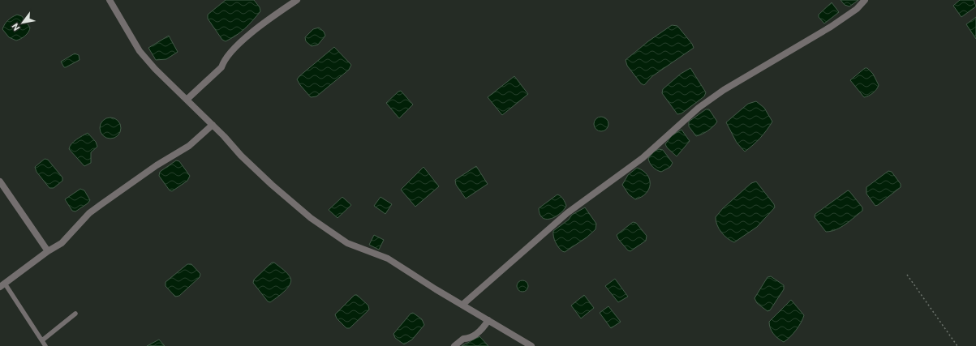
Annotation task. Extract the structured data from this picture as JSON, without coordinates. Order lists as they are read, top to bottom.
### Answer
{
  "north": "bottom left"
}
